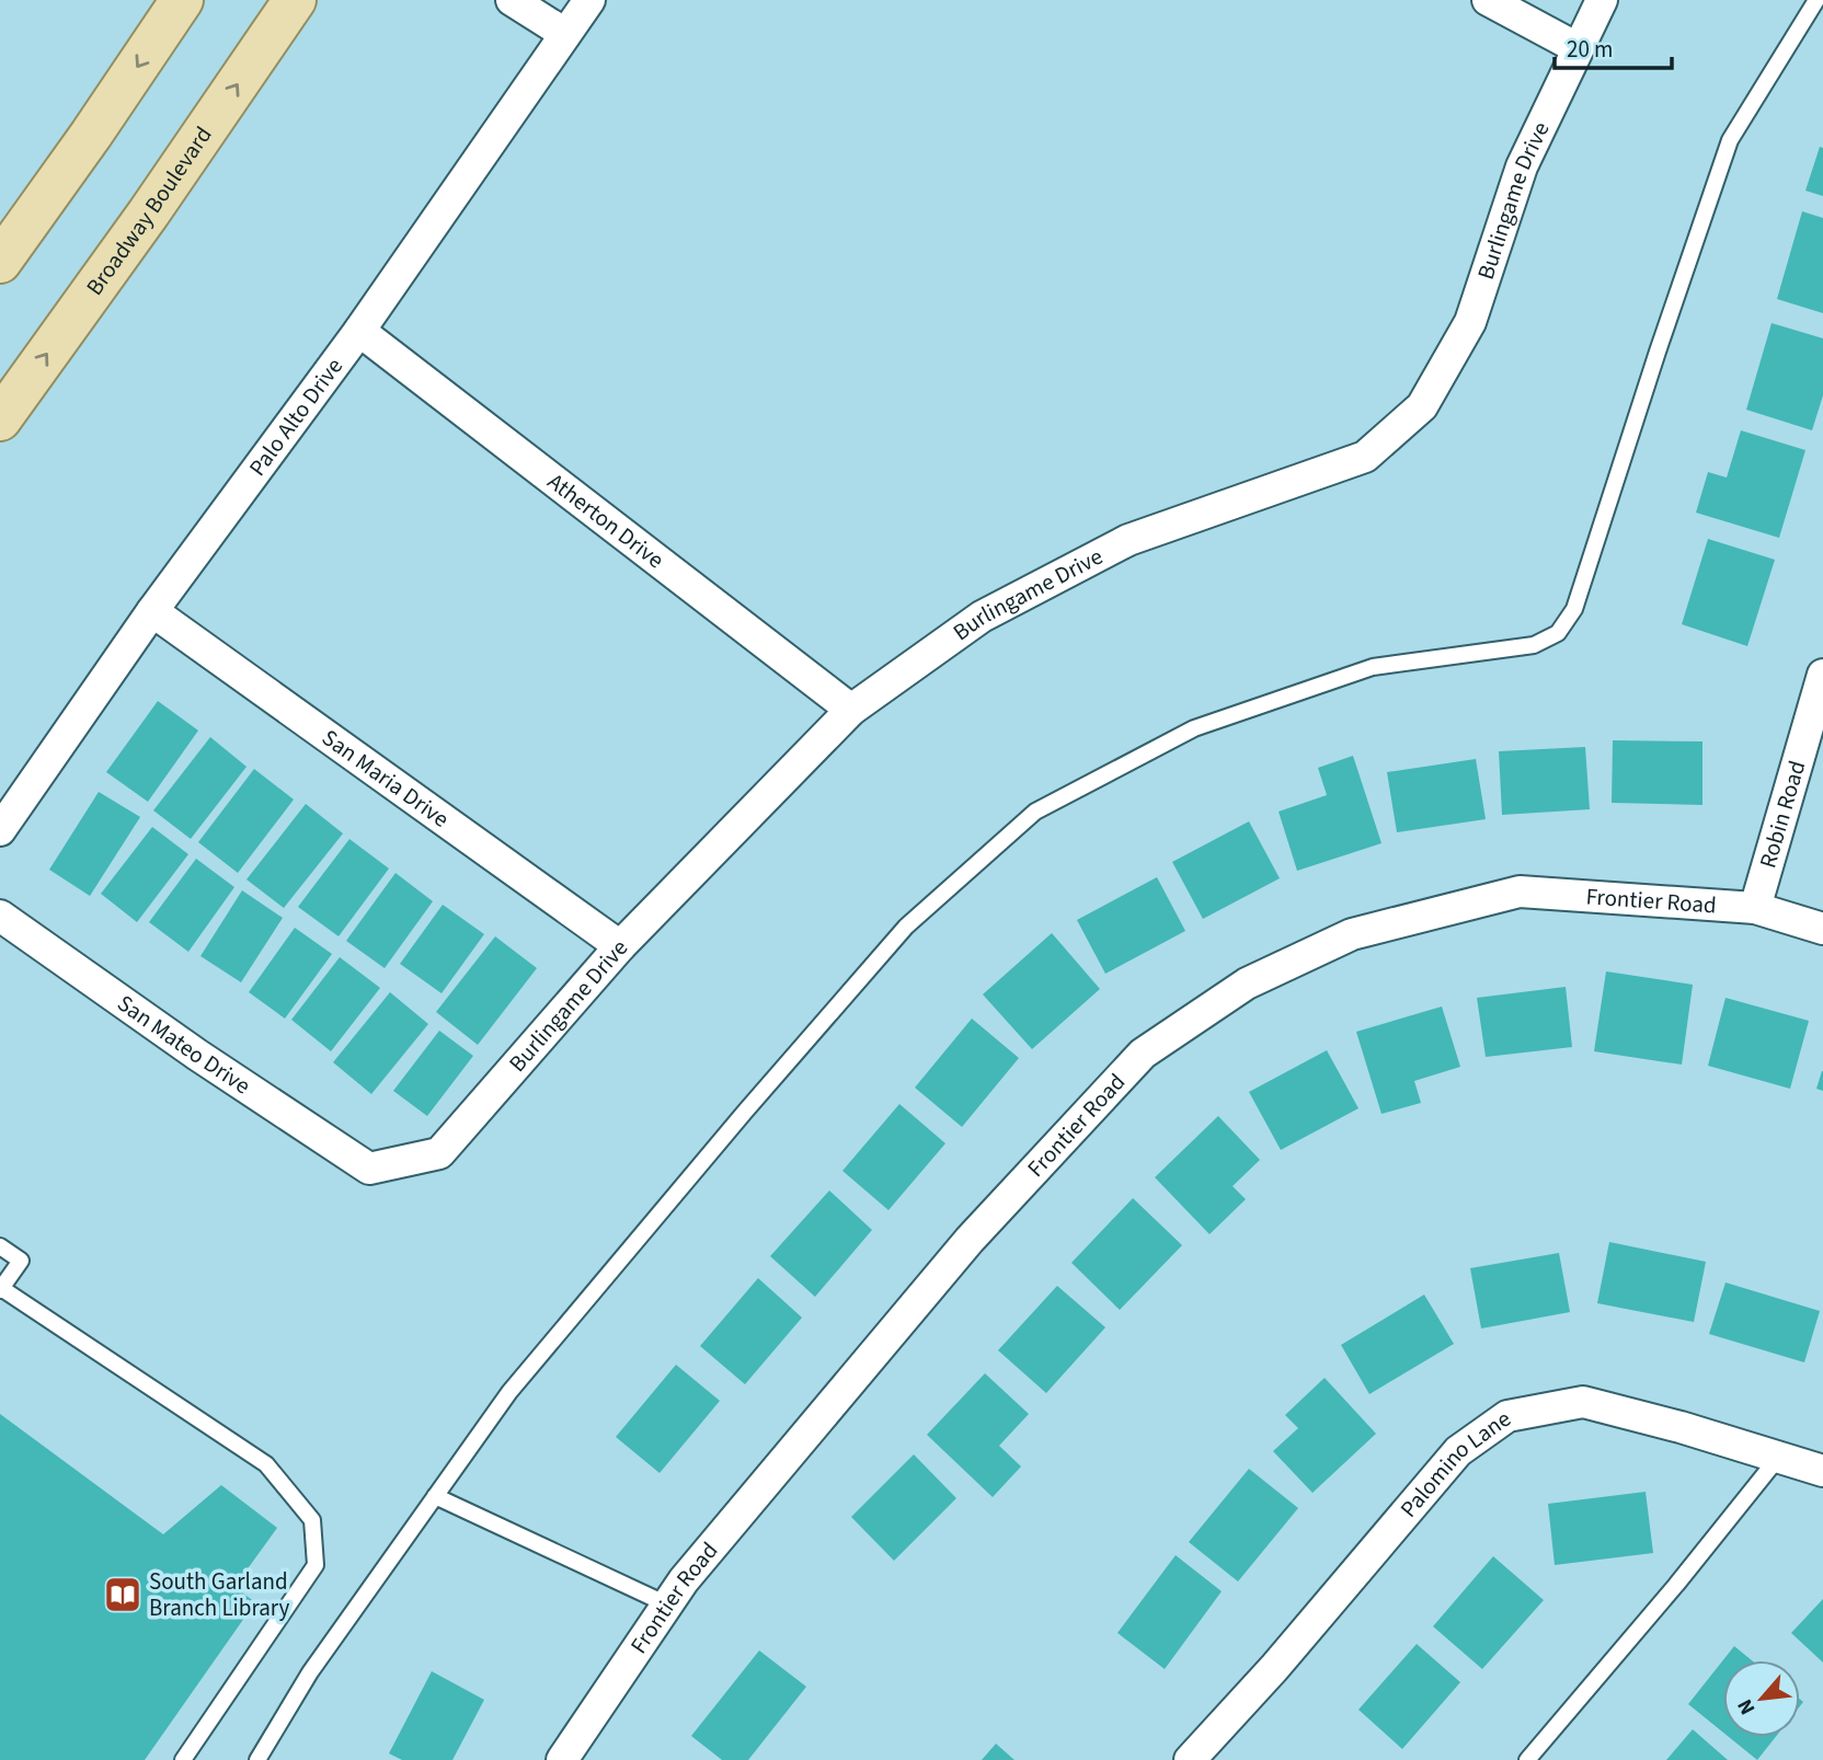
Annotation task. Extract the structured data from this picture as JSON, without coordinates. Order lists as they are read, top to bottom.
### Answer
{
  "streets": {
    "main road": ["Broadway Boulevard"],
    "street": [
      "Burlingame Drive",
      "Palo Alto Drive",
      "Atherton Drive",
      "San Maria Drive",
      "Robin Road",
      "Frontier Road",
      "San Mateo Drive",
      "Palomino Lane"
    ]
  },
  "crossings": [
    ["Burlingame Drive", "Atherton Drive"],
    ["Burlingame Drive", "San Maria Drive"],
    ["Burlingame Drive", "San Mateo Drive"],
    ["Palo Alto Drive", "Atherton Drive"],
    ["Palo Alto Drive", "San Maria Drive"],
    ["Robin Road", "Frontier Road"]
  ],
  "places": {
    "library": ["South Garland Branch Library"]
  },
  "scale_bar": "20 m",
  "north": "bottom left"
}
